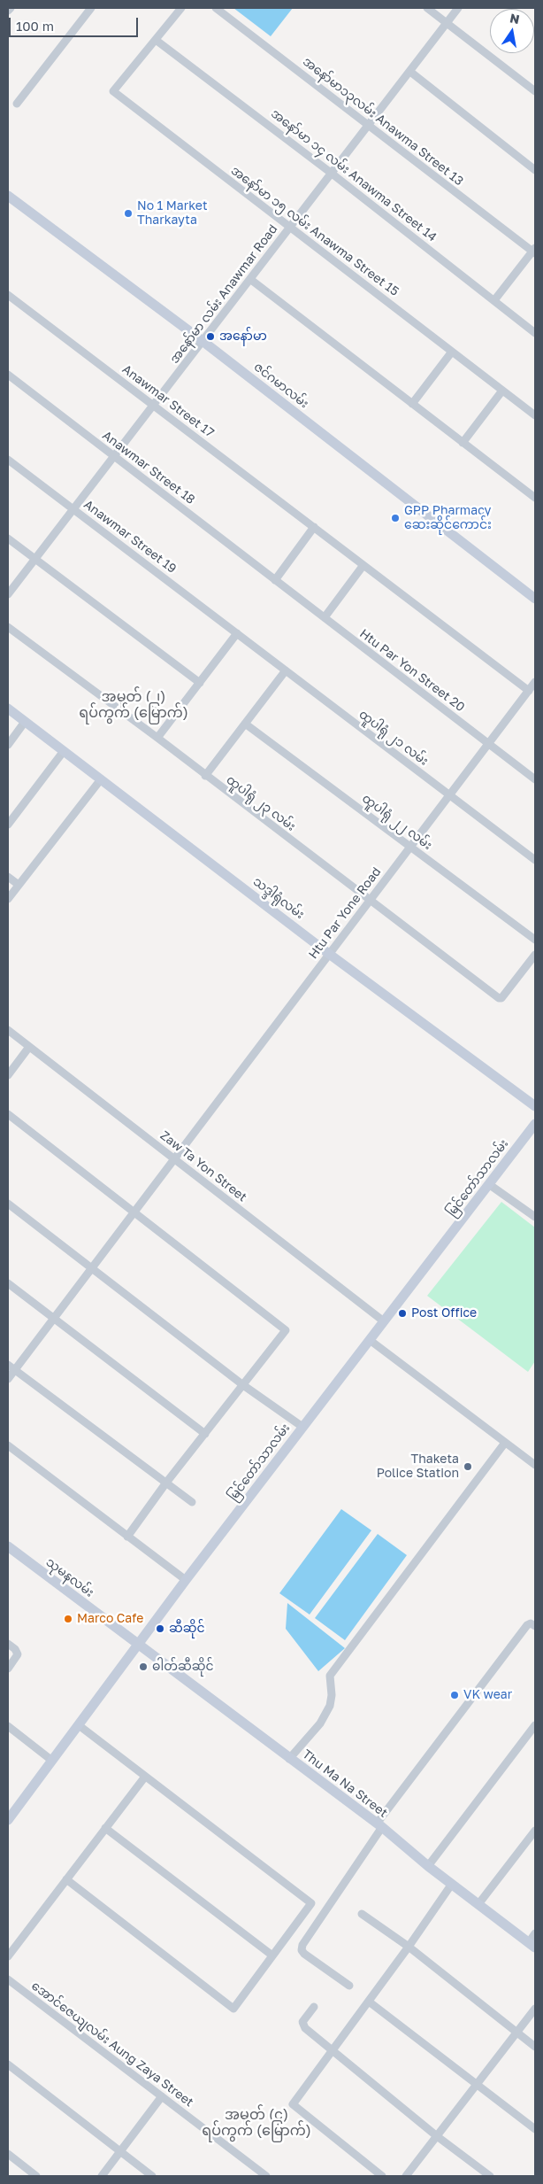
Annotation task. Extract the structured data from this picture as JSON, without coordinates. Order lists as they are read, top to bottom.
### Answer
{
  "streets": {
    "street": [
      "အနော်မာ၁၃လမ်း Anawma Street 13",
      "အနော်မာ ၁၄ လမ်း Anawma Street 14",
      "အနော်မာ ၁၅ လမ်း Anawma Street 15",
      "အနော်မာ လမ်း Anawmar Road",
      "ဇင်ဂမာလမ်း",
      "Anawmar Street 17",
      "Anawmar Street 18",
      "Anawmar Street 19",
      "Htu Par Yon Street 20",
      "ထူပါရုံ ၂၁ လမ်း",
      "ထူပါရုံ ၂၃ လမ်း",
      "ထူပါရုံ ၂၂ လမ်း",
      "သဒ္ဒါရုံလမ်း",
      "Htu Par Yone Road",
      "Zaw Ta Yon Street",
      "မြင်တော်သာလမ်း",
      "သုမနလမ်း",
      "Thu Ma Na Street",
      "အောင်ဇေယျလမ်း Aung Zaya Street"
    ]
  },
  "crossings": [
    ["အနော်မာ၁၃လမ်း Anawma Street 13", "အနော်မာ လမ်း Anawmar Road"],
    ["အနော်မာ ၁၄ လမ်း Anawma Street 14", "အနော်မာ ၁၅ လမ်း Anawma Street 15"],
    ["အနော်မာ ၁၄ လမ်း Anawma Street 14", "အနော်မာ လမ်း Anawmar Road"],
    ["အနော်မာ ၁၅ လမ်း Anawma Street 15", "အနော်မာ လမ်း Anawmar Road"],
    ["အနော်မာ လမ်း Anawmar Road", "ဇင်ဂမာလမ်း"],
    ["အနော်မာ လမ်း Anawmar Road", "Anawmar Street 17"],
    ["အနော်မာ လမ်း Anawmar Road", "Anawmar Street 18"],
    ["အနော်မာ လမ်း Anawmar Road", "Anawmar Street 19"],
    ["Anawmar Street 17", "Htu Par Yone Road"],
    ["Anawmar Street 18", "Htu Par Yon Street 20"],
    ["Anawmar Street 19", "ထူပါရုံ ၂၁ လမ်း"],
    ["Htu Par Yon Street 20", "Htu Par Yone Road"],
    ["ထူပါရုံ ၂၁ လမ်း", "Htu Par Yone Road"],
    ["ထူပါရုံ ၂၃ လမ်း", "Htu Par Yone Road"],
    ["ထူပါရုံ ၂၂ လမ်း", "Htu Par Yone Road"],
    ["သဒ္ဒါရုံလမ်း", "Htu Par Yone Road"],
    ["Htu Par Yone Road", "Zaw Ta Yon Street"],
    ["Zaw Ta Yon Street", "မြင်တော်သာလမ်း"],
    ["မြင်တော်သာလမ်း", "သုမနလမ်း"],
    ["မြင်တော်သာလမ်း", "Thu Ma Na Street"],
    ["သုမနလမ်း", "Thu Ma Na Street"]
  ],
  "districts": ["အမှတ် (၂) ရပ်ကွက် (မြောက်)", "အမှတ် (၄) ရပ်ကွက် (မြောက်)"],
  "places": [
    "No 1 Market Tharkayta",
    "အနော်မာ",
    "GPP Pharmacy ဆေးဆိုင်ကောင်း",
    "Post Office",
    "Thaketa Police Station",
    "Marco Cafe",
    "ဆီဆိုင်",
    "ဓါတ်ဆီဆိုင်",
    "VK wear"
  ],
  "scale_bar": "100 m",
  "north": "top"
}
